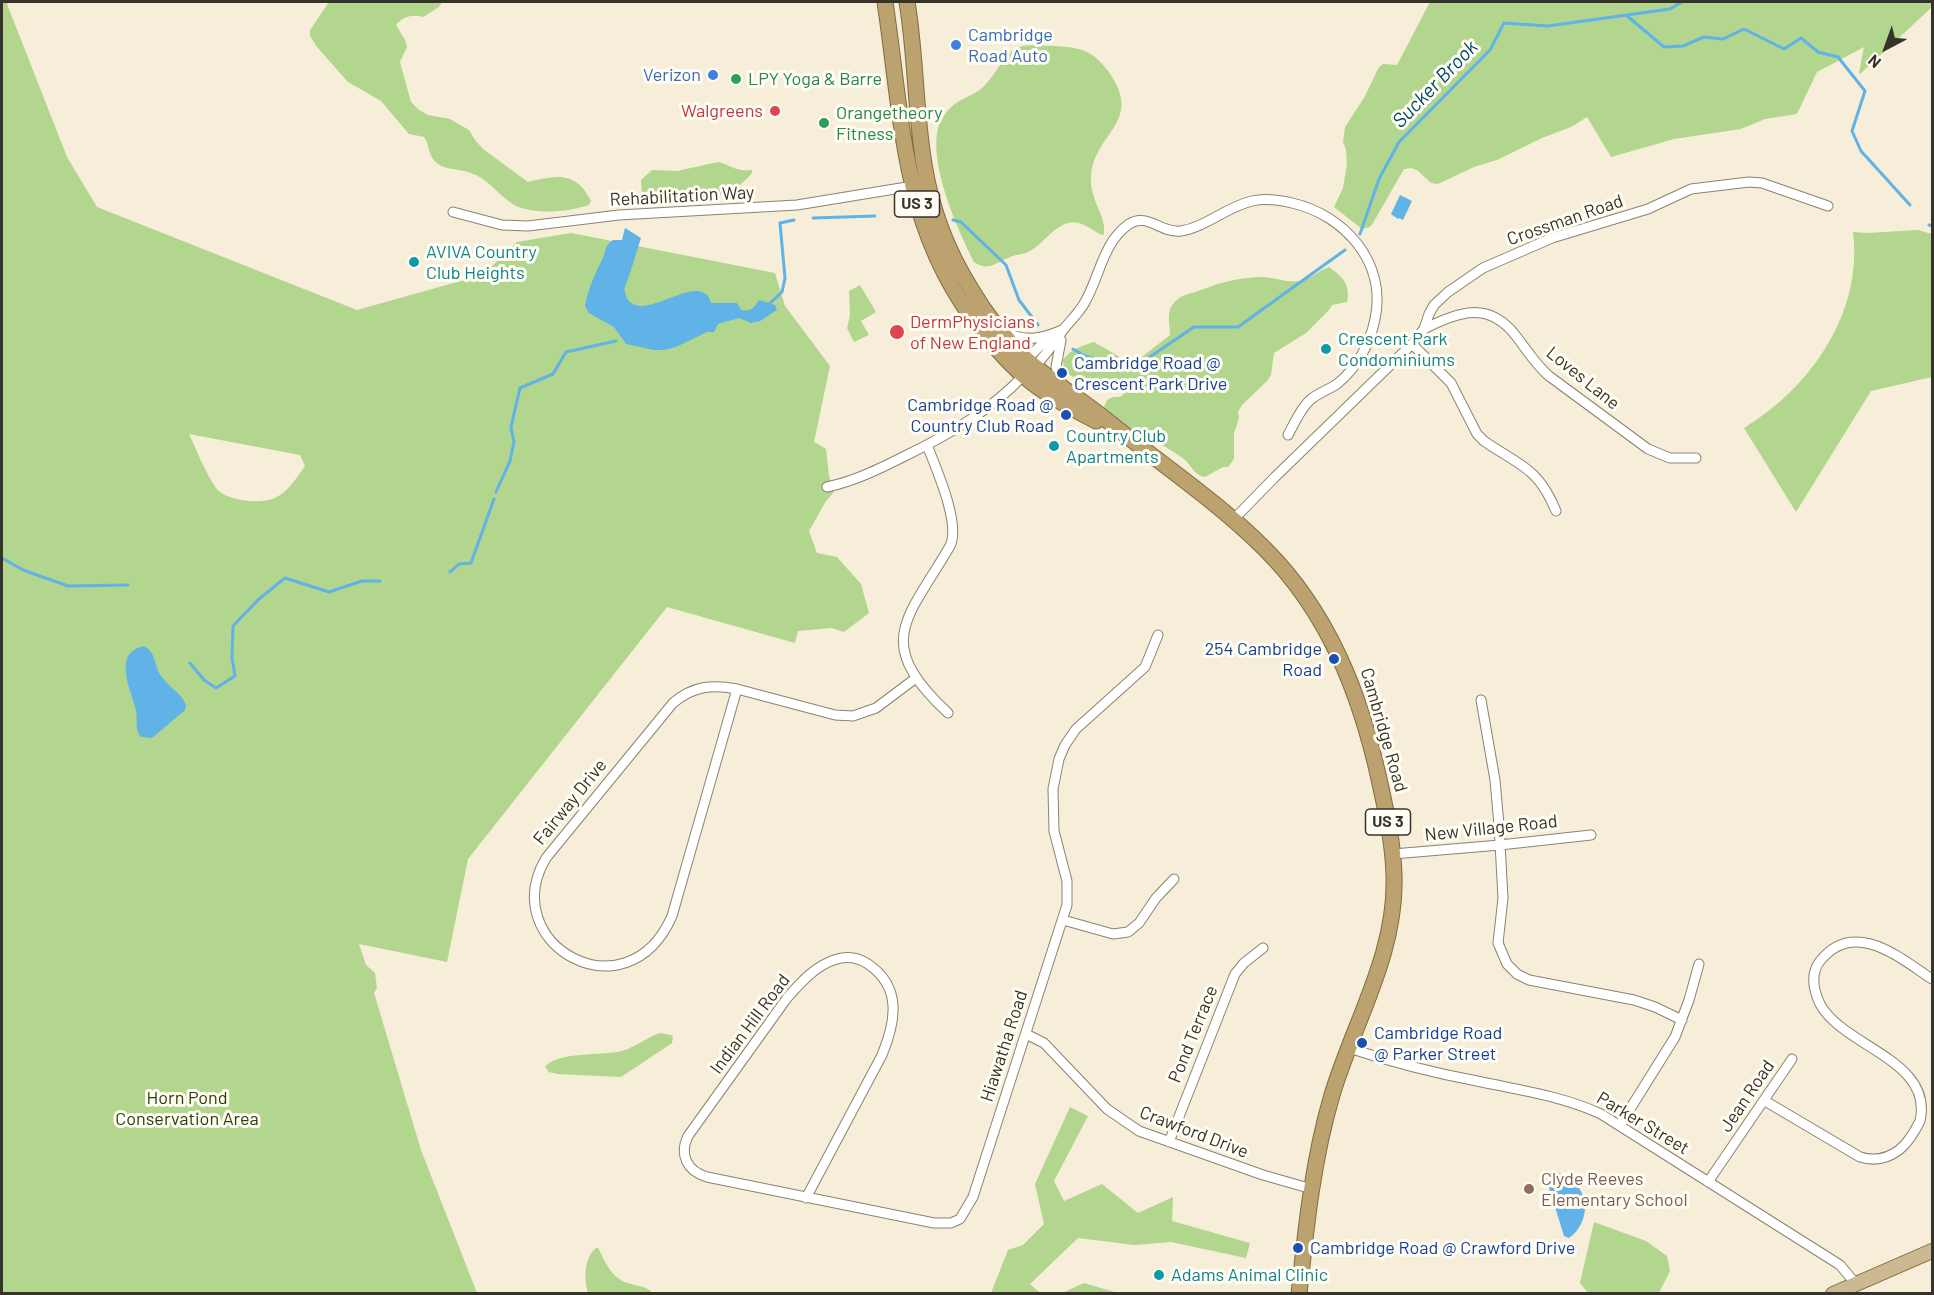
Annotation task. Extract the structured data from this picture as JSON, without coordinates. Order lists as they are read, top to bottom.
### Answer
{
  "streets": {
    "highway": ["US 3", "Cambridge Road"],
    "street": [
      "Rehabilitation Way",
      "Crossman Road",
      "Loves Lane",
      "Fairway Drive",
      "New Village Road",
      "Indian Hill Road",
      "Pond Terrace",
      "Hiawatha Road",
      "Jean Road",
      "Parker Street",
      "Crawford Drive"
    ]
  },
  "crossings": [
    ["Rehabilitation Way", "Cambridge Road"],
    ["Crossman Road", "Loves Lane"],
    ["Crossman Road", "Cambridge Road"],
    ["Cambridge Road", "New Village Road"],
    ["Cambridge Road", "Parker Street"],
    ["Cambridge Road", "Crawford Drive"],
    ["Indian Hill Road", "Hiawatha Road"],
    ["Pond Terrace", "Crawford Drive"],
    ["Hiawatha Road", "Crawford Drive"],
    ["Jean Road", "Parker Street"]
  ],
  "water": ["Sucker Brook"],
  "parks": ["Horn Pond Conservation Area"],
  "places": [
    "Cambridge Road Auto",
    "Verizon",
    "LPY Yoga & Barre",
    "Walgreens",
    "Orangetheory Fitness",
    "AVIVA Country Club Heights",
    "DermPhysicians of New England",
    "Crescent Park Condominiums",
    "Cambridge Road @ Crescent Park Drive",
    "Cambridge Road @ Country Club Road",
    "Country Club Apartments",
    "254 Cambridge Road",
    "Cambridge Road @ Parker Street",
    "Clyde Reeves Elementary School",
    "Cambridge Road @ Crawford Drive",
    "Adams Animal Clinic"
  ],
  "north": "bottom left"
}
